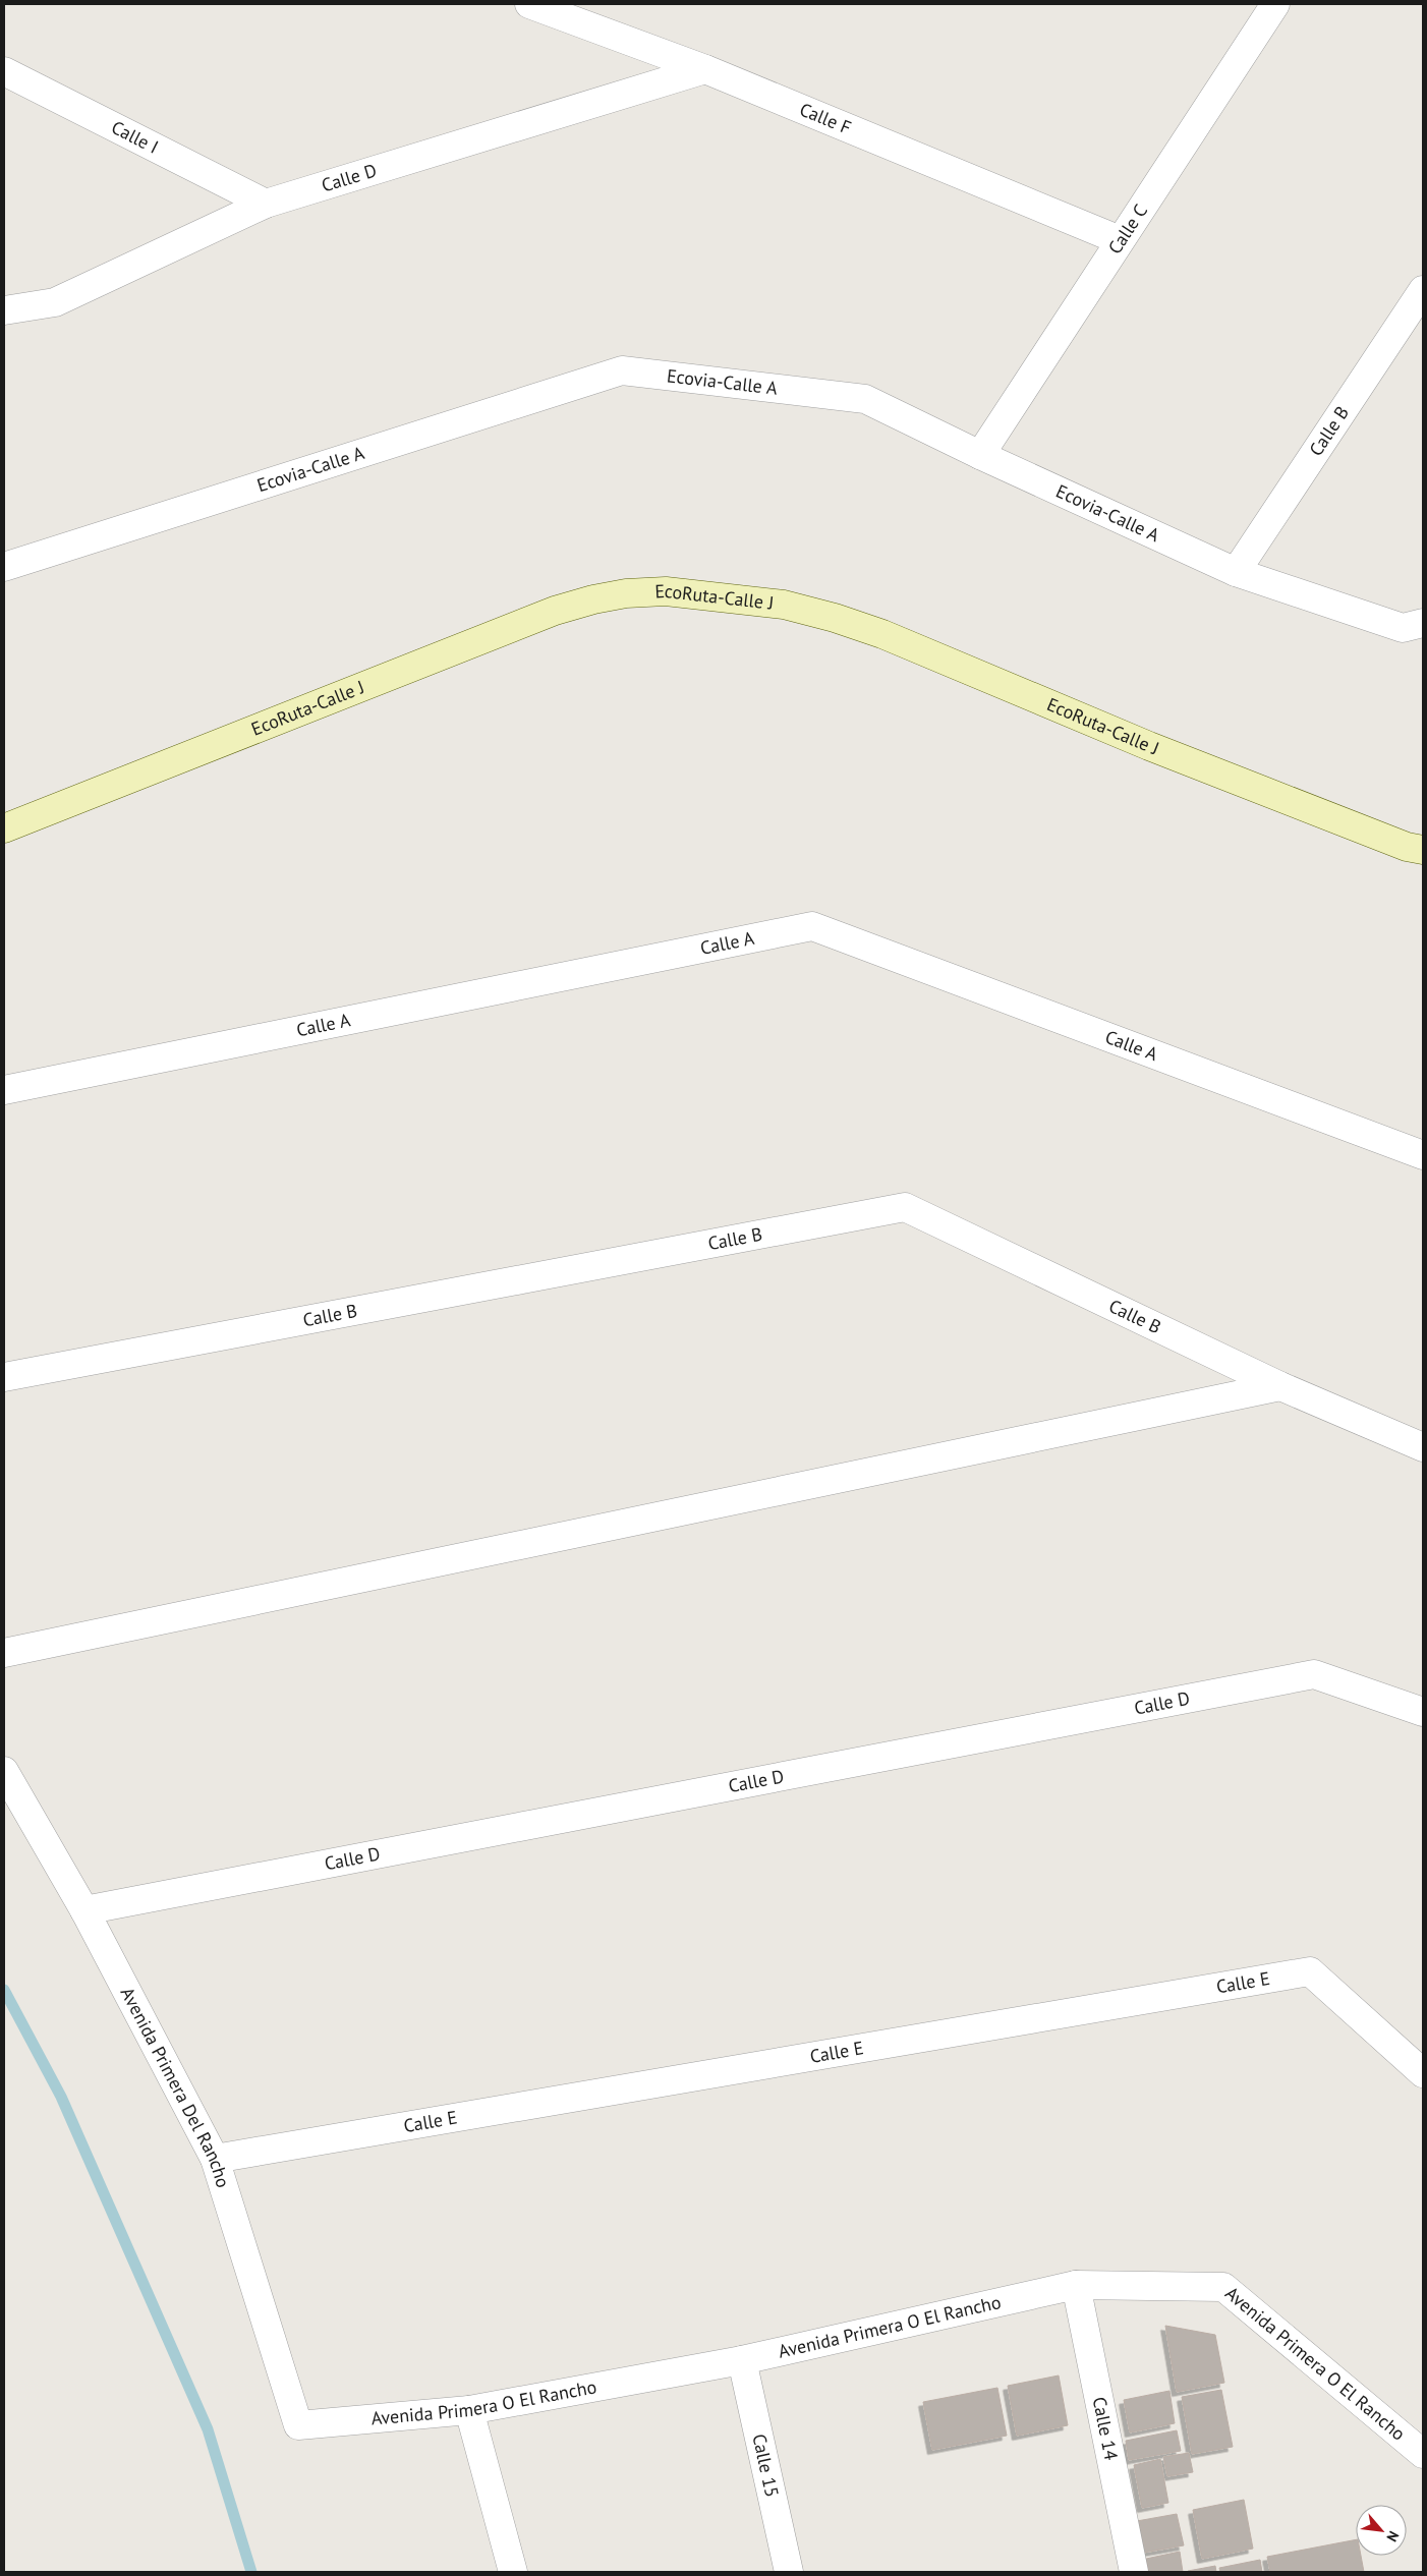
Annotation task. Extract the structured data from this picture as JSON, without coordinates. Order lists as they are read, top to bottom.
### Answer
{
  "streets": {
    "street": [
      "Calle F",
      "Calle I",
      "Calle D",
      "Calle C",
      "Ecovia-Calle A",
      "Calle B",
      "EcoRuta-Calle J",
      "Calle A",
      "Calle E",
      "Avenida Primera Del Rancho",
      "Avenida Primera O El Rancho",
      "Calle 14",
      "Calle 15"
    ]
  },
  "crossings": [
    ["Calle F", "Calle D"],
    ["Calle F", "Calle C"],
    ["Calle I", "Calle D"],
    ["Calle D", "Avenida Primera Del Rancho"],
    ["Calle C", "Ecovia-Calle A"],
    ["Ecovia-Calle A", "Calle B"],
    ["Calle E", "Avenida Primera Del Rancho"],
    ["Avenida Primera Del Rancho", "Avenida Primera O El Rancho"],
    ["Avenida Primera O El Rancho", "Calle 14"],
    ["Avenida Primera O El Rancho", "Calle 15"]
  ],
  "north": "bottom right"
}
